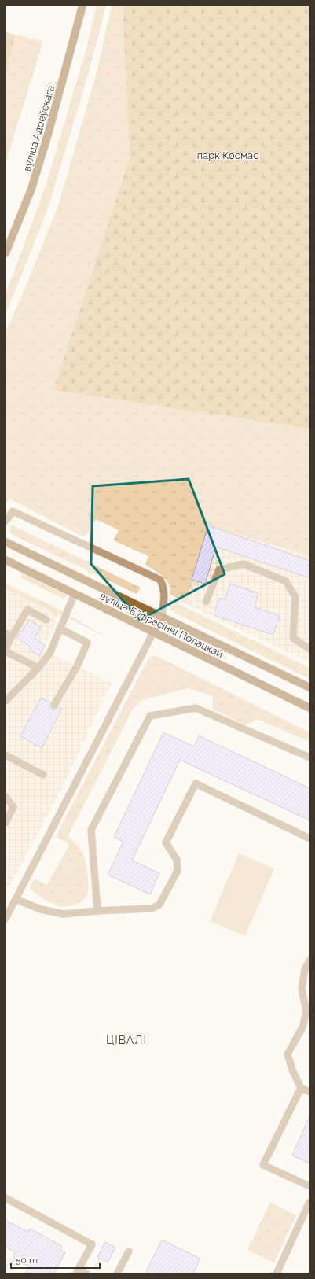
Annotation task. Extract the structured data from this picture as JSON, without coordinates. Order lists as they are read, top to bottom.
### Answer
{
  "streets": {
    "main road": ["вуліца Адоеўскага", "вуліца Еўфрасінні Полацкай"]
  },
  "districts": ["ЦІВАЛІ"],
  "parks": ["парк Космас"],
  "scale_bar": "50 m"
}
